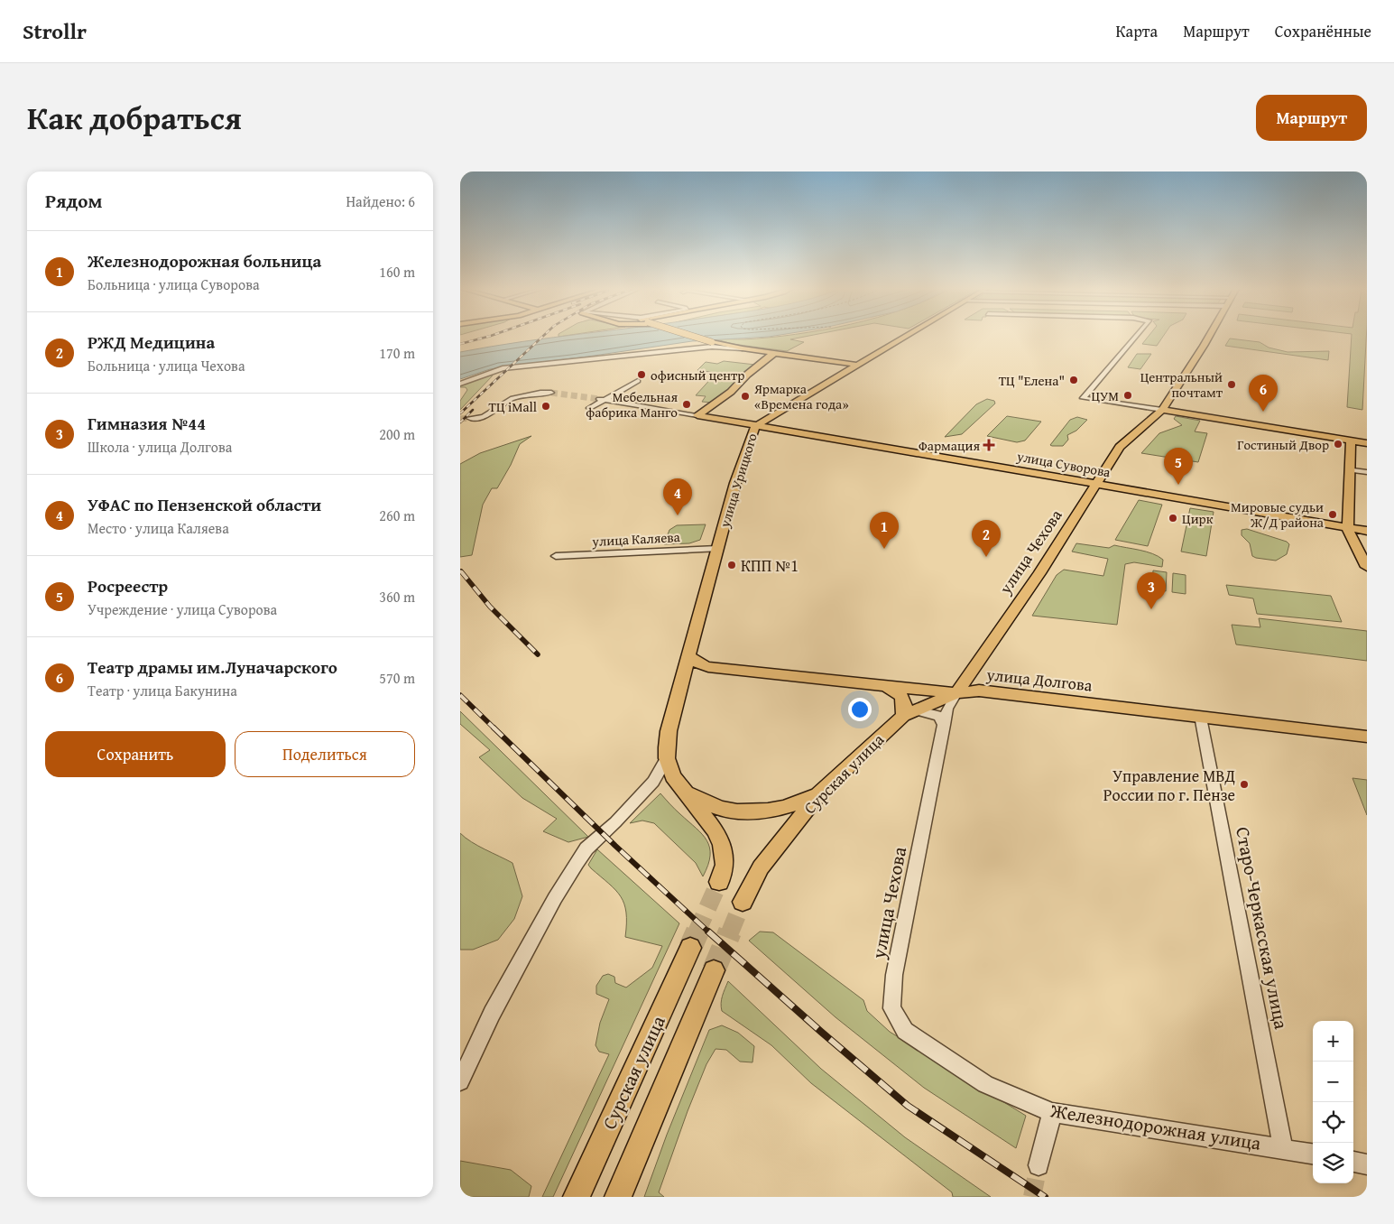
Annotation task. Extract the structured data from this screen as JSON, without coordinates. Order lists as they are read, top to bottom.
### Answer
{
  "streets": {
    "main road": [
      "улица Суворова",
      "улица Урицкого",
      "улица Чехова",
      "улица Долгова",
      "Сурская улица"
    ],
    "street": ["улица Каляева", "Старо-Черкасская улица", "Железнодорожная улица"]
  },
  "crossings": [
    ["улица Суворова", "улица Урицкого"],
    ["улица Суворова", "улица Чехова"],
    ["улица Урицкого", "улица Каляева"],
    ["улица Урицкого", "улица Долгова"],
    ["улица Чехова", "улица Долгова"],
    ["улица Чехова", "Сурская улица"],
    ["улица Чехова", "Железнодорожная улица"],
    ["улица Долгова", "Сурская улица"],
    ["улица Долгова", "Старо-Черкасская улица"],
    ["Старо-Черкасская улица", "Железнодорожная улица"]
  ],
  "places": {
    "other": [
      "офисный центр",
      "ТЦ \"Елена\"",
      "Центральный почтамт",
      "ЦУМ",
      "Ярмарка «Времена года»",
      "Мебельная фабрика Манго",
      "ТЦ iMall",
      "Гостиный Двор",
      "Мировые судьи Ж/Д района",
      "Цирк",
      "КПП №1",
      "Управление МВД России по г. Пензе"
    ],
    "health": ["Фармация"]
  },
  "page": {
    "header": "Strollr",
    "nav": ["Карта", "Маршрут", "Сохранённые"],
    "title": "Как добраться",
    "buttons": [
      "Маршрут",
      ["Сохранить", "Поделиться"]
    ],
    "heading": ["Рядом", "Найдено: 6"],
    "list": [
      {
        "mark": "1",
        "name": "Железнодорожная больница",
        "note": "Больница · улица Суворова",
        "value": "160 m"
      },
      {
        "mark": "2",
        "name": "РЖД Медицина",
        "note": "Больница · улица Чехова",
        "value": "170 m"
      },
      {
        "mark": "3",
        "name": "Гимназия №44",
        "note": "Школа · улица Долгова",
        "value": "200 m"
      },
      {
        "mark": "4",
        "name": "УФАС по Пензенской области",
        "note": "Место · улица Каляева",
        "value": "260 m"
      },
      {
        "mark": "5",
        "name": "Росреестр",
        "note": "Учреждение · улица Суворова",
        "value": "360 m"
      },
      {
        "mark": "6",
        "name": "Театр драмы им.Луначарского",
        "note": "Театр · улица Бакунина",
        "value": "570 m"
      }
    ],
    "pins": [
      "6",
      "5",
      "4",
      "1",
      "2",
      "3"
    ],
    "map_buttons": ["+", "−"]
  }
}
